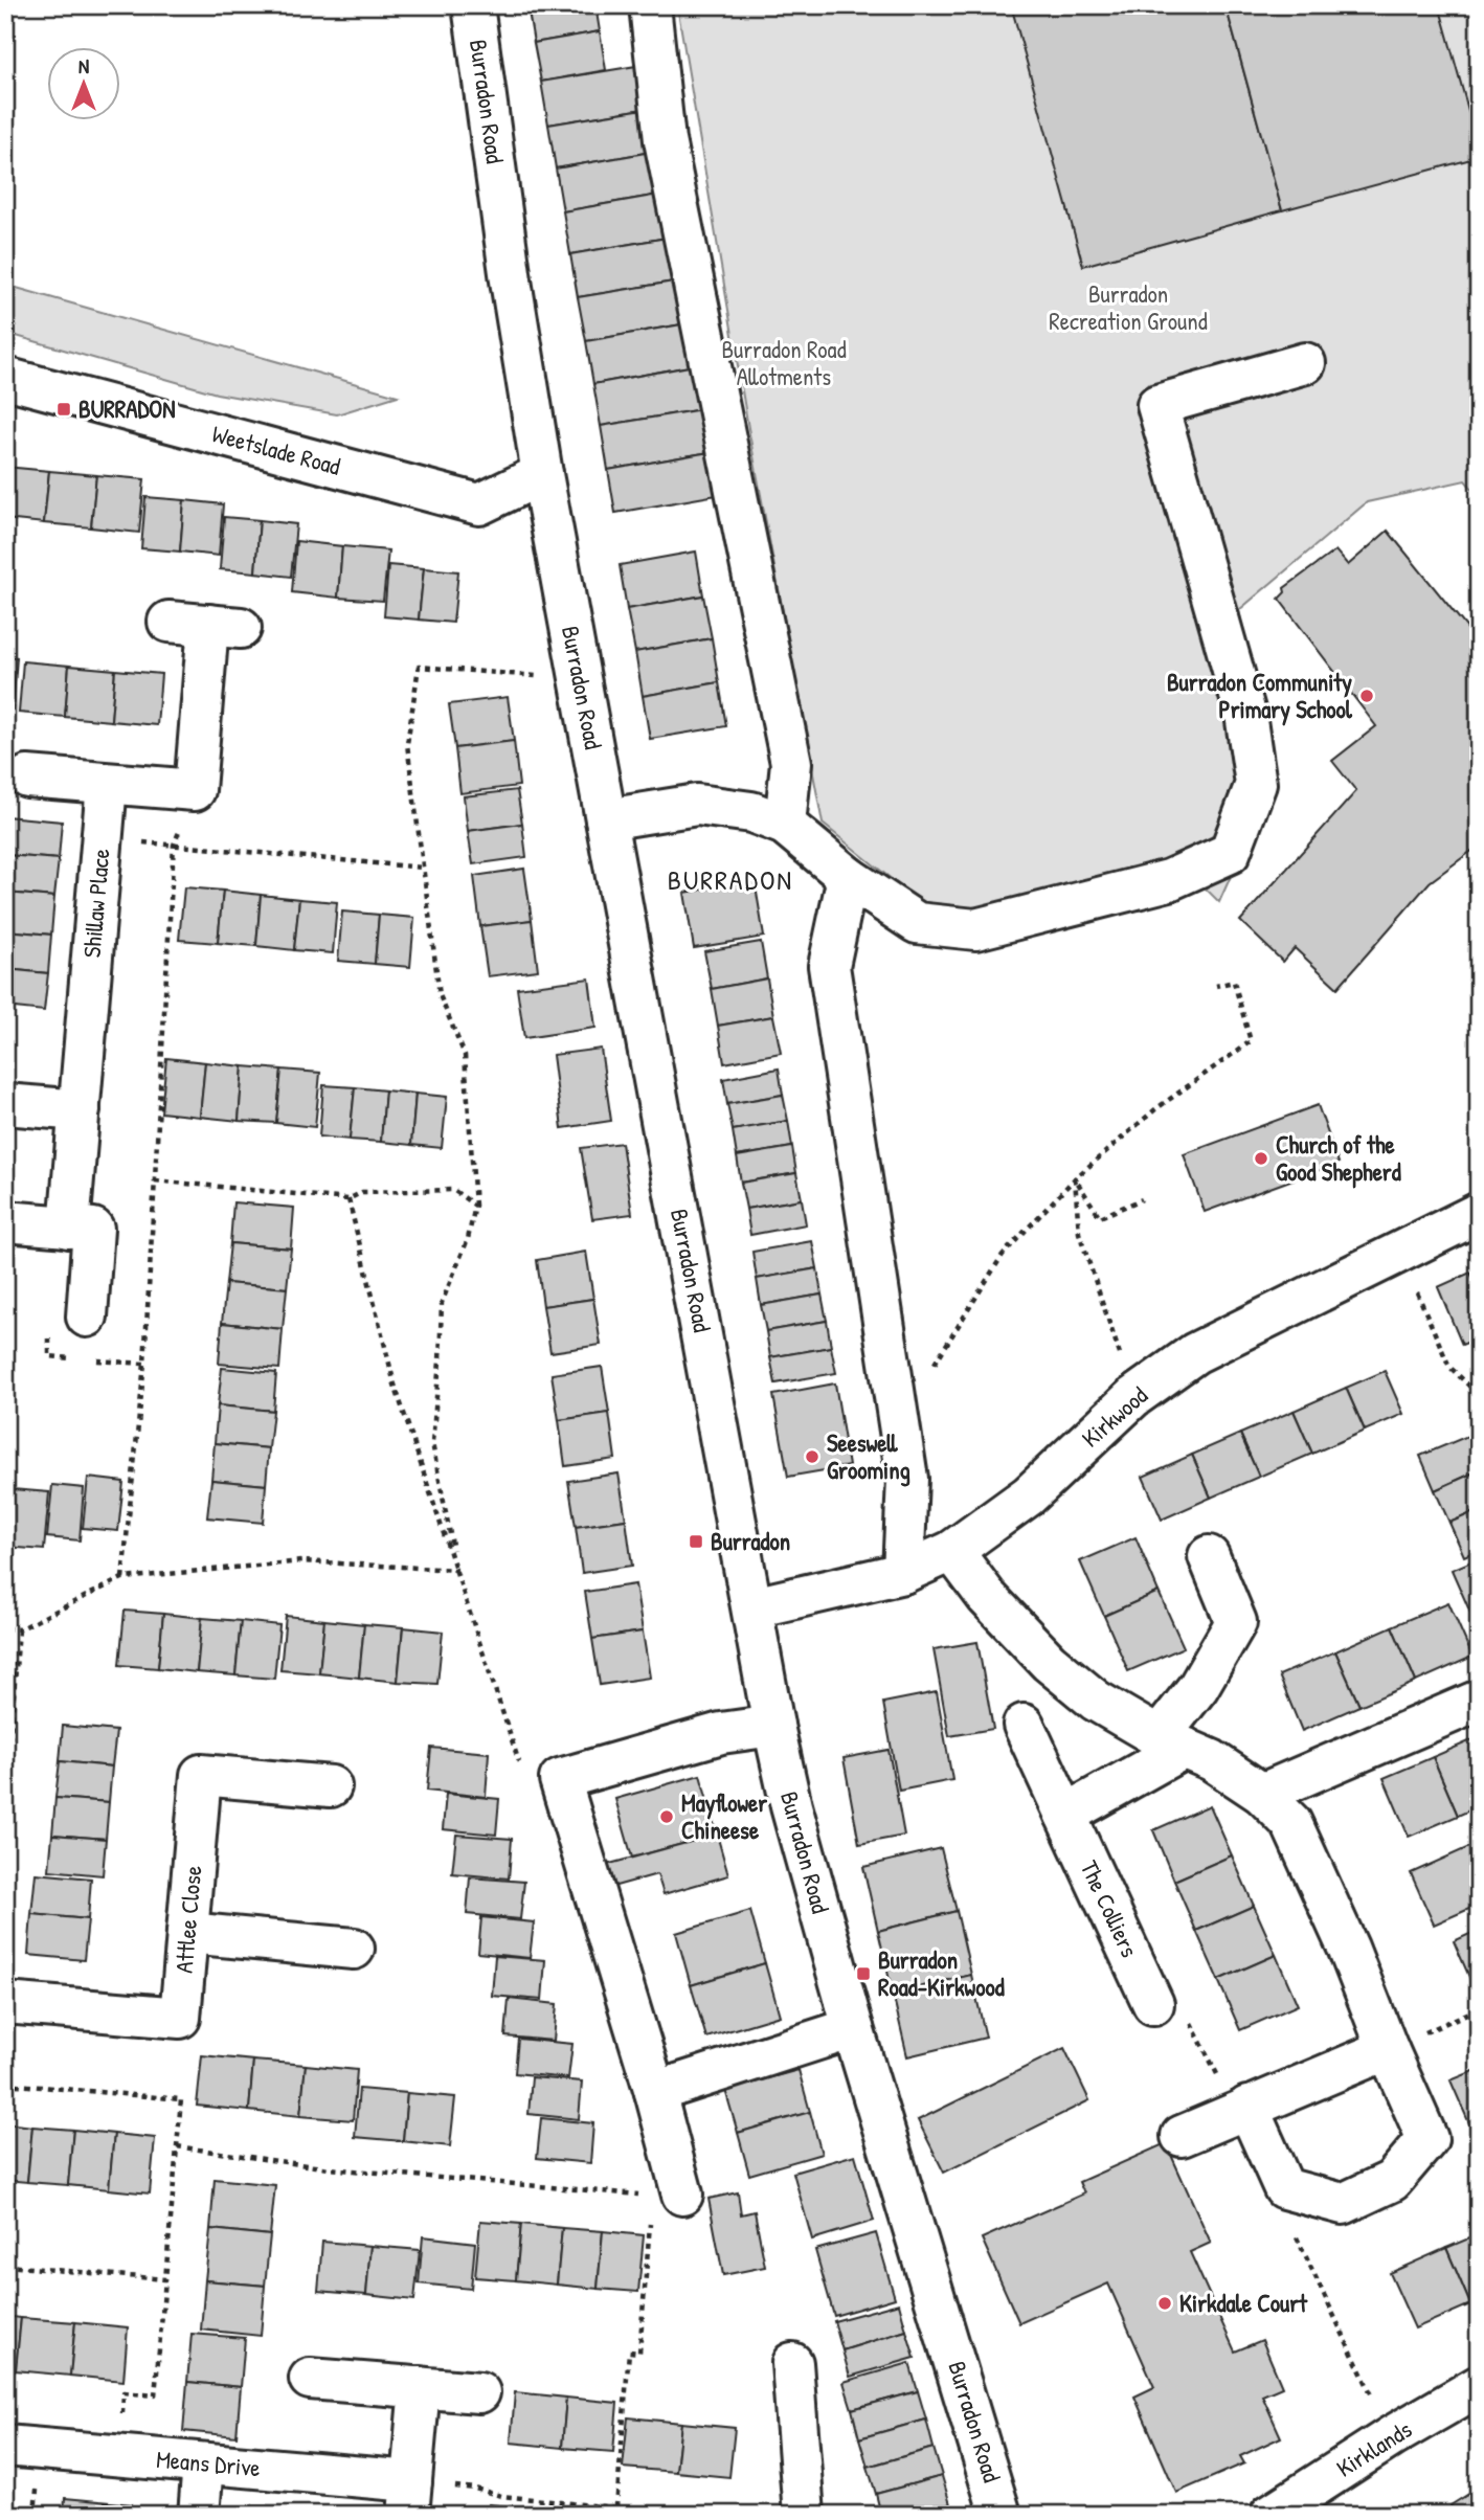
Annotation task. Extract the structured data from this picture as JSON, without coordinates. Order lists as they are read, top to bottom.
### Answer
{
  "streets": {
    "street": [
      "Burradon Road",
      "Weetslade Road",
      "Shillaw Place",
      "Kirkwood",
      "The Colliers",
      "Attlee Close",
      "Kirklands",
      "Means Drive"
    ]
  },
  "crossings": [
    ["Burradon Road", "Weetslade Road"],
    ["Burradon Road", "Kirkwood"]
  ],
  "districts": ["BURRADON"],
  "parks": ["Burradon Recreation Ground", "Burradon Road Allotments"],
  "places": {
    "transit": ["BURRADON", "Burradon", "Burradon Road-Kirkwood"],
    "other": [
      "Burradon Community Primary School",
      "Church of the Good Shepherd",
      "Seeswell Grooming",
      "Mayflower Chineese",
      "Kirkdale Court"
    ]
  },
  "north": "top"
}
